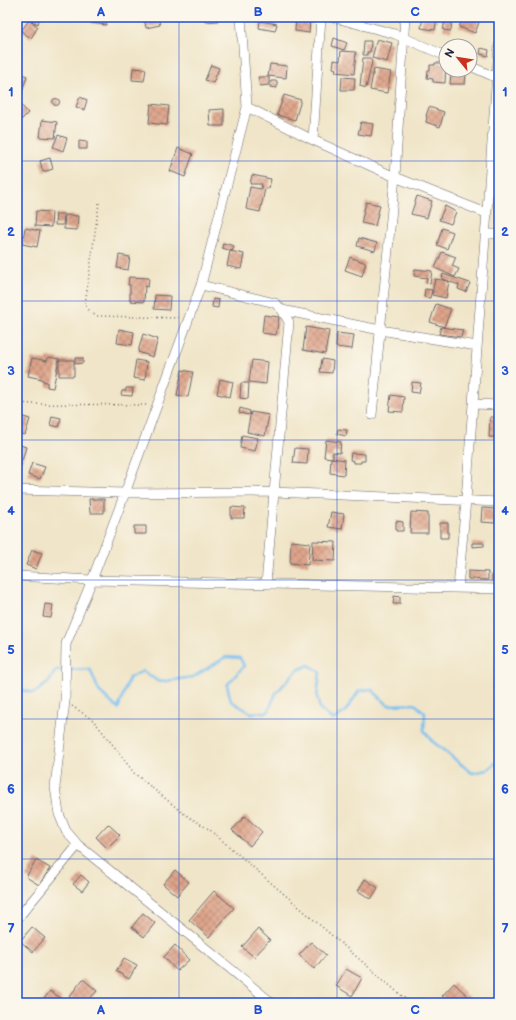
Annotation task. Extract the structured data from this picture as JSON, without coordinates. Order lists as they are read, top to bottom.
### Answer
{
  "north": "top left",
  "grid": {
    "columns": ["A", "B", "C"],
    "rows": [
      "1",
      "2",
      "3",
      "4",
      "5",
      "6",
      "7"
    ]
  }
}
